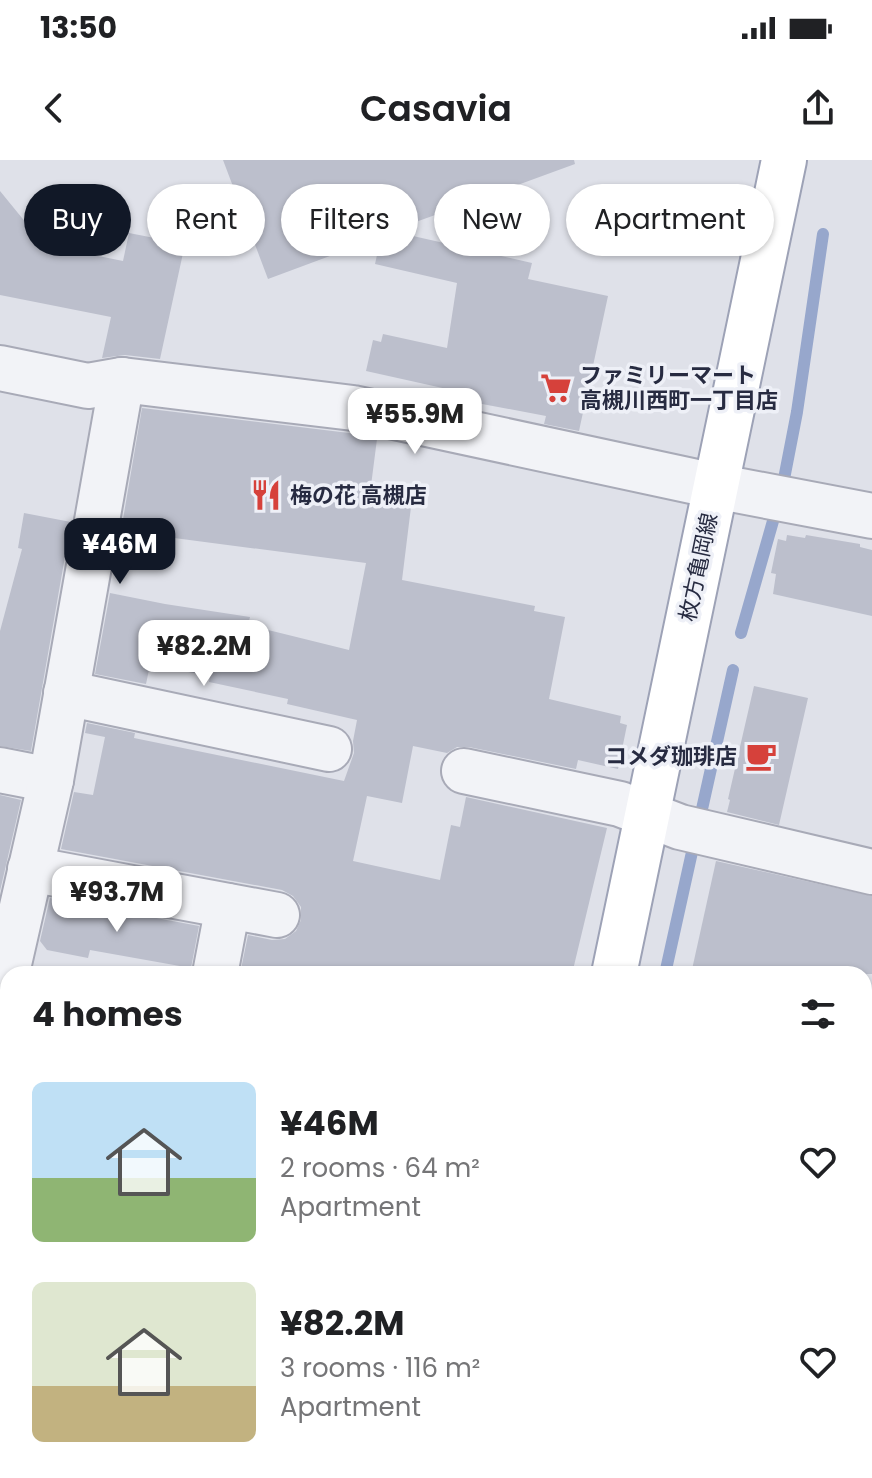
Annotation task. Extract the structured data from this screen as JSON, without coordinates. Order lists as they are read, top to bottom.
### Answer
{
  "streets": {
    "main road": ["枚方亀岡線"]
  },
  "places": {
    "supermarket": ["ファミリーマート 高槻川西町一丁目店"],
    "restaurant": ["梅の花 高槻店"],
    "cafe": ["コメダ珈琲店"]
  },
  "page": {
    "status": "13:50",
    "header": "Casavia",
    "chip": [
      "Buy",
      "Rent",
      "Filters",
      "New",
      "Apartment"
    ],
    "price": [
      "¥55.9M",
      "¥46M",
      "¥82.2M",
      "¥93.7M"
    ],
    "heading": "4 homes",
    "list": [
      {
        "name": "¥46M",
        "note": "2 rooms · 64 m² · Apartment"
      },
      {
        "name": "¥82.2M",
        "note": "3 rooms · 116 m² · Apartment"
      }
    ]
  }
}
